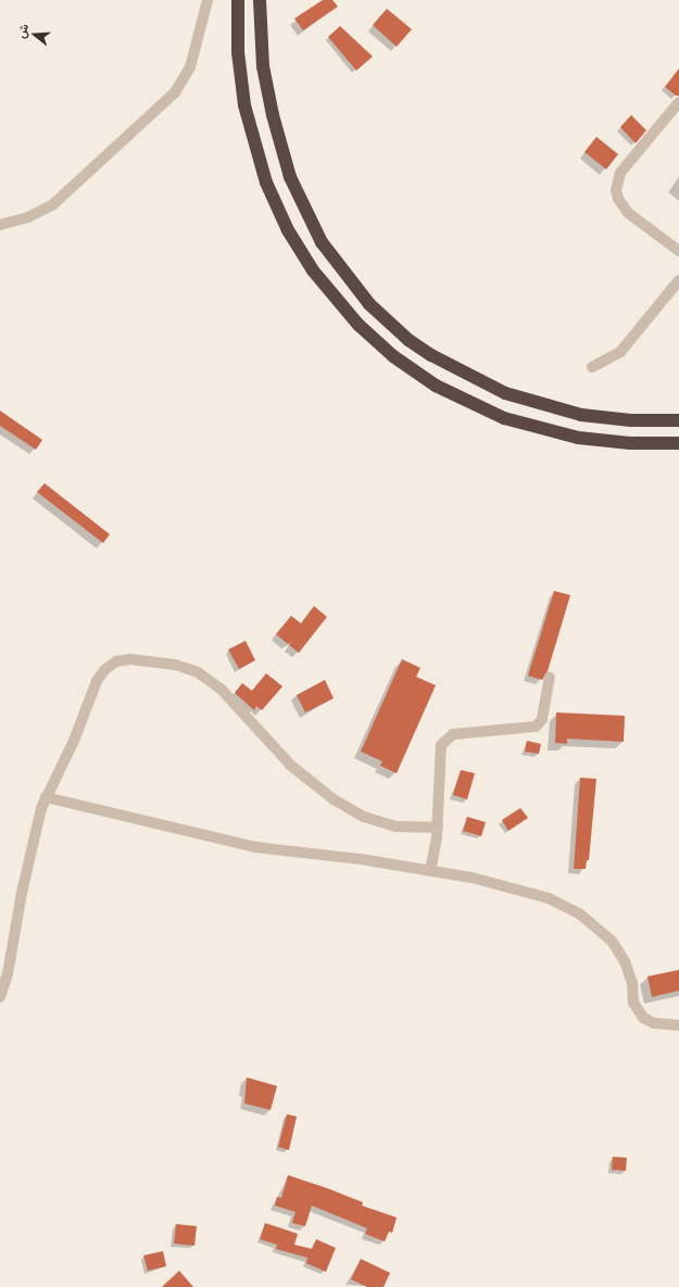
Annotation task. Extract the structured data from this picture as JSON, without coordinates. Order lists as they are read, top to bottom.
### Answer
{
  "north": "left"
}
